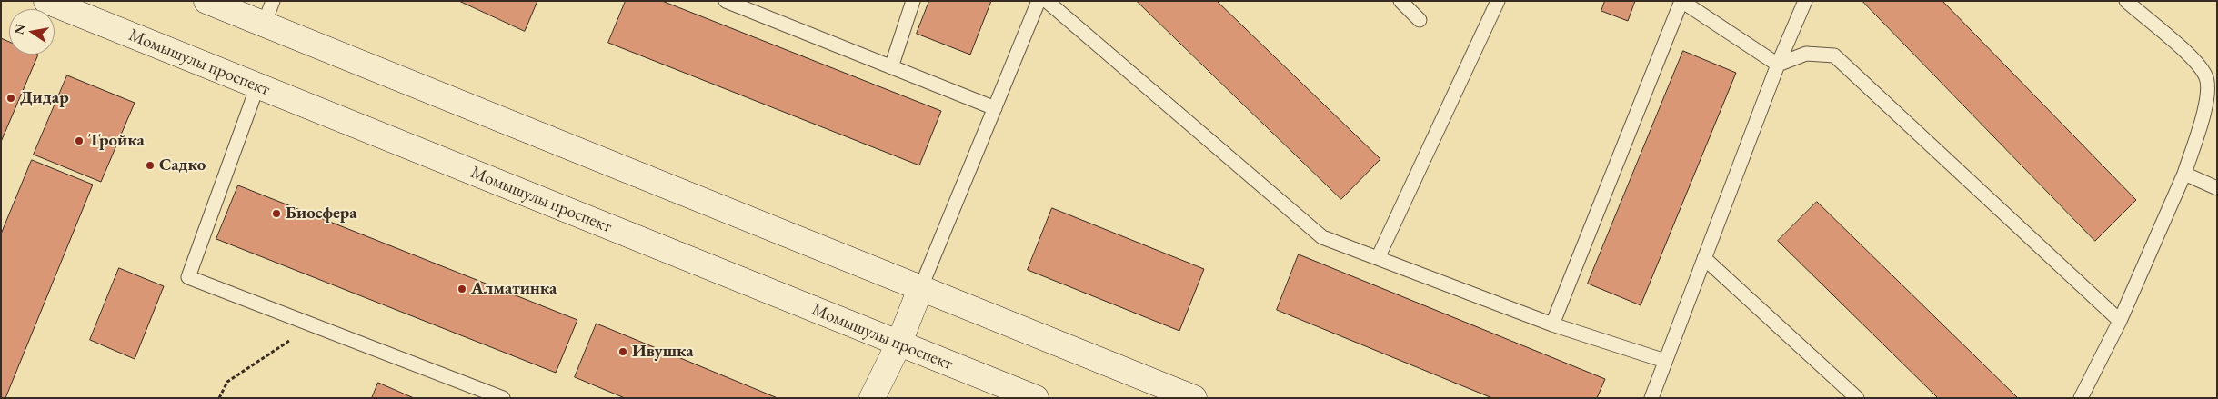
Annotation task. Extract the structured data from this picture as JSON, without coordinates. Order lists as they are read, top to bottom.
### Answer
{
  "streets": {
    "street": ["Момышулы проспект"]
  },
  "places": [
    "Дидар",
    "Тройка",
    "Садко",
    "Биосфера",
    "Алматинка",
    "Ивушка"
  ],
  "north": "left"
}
